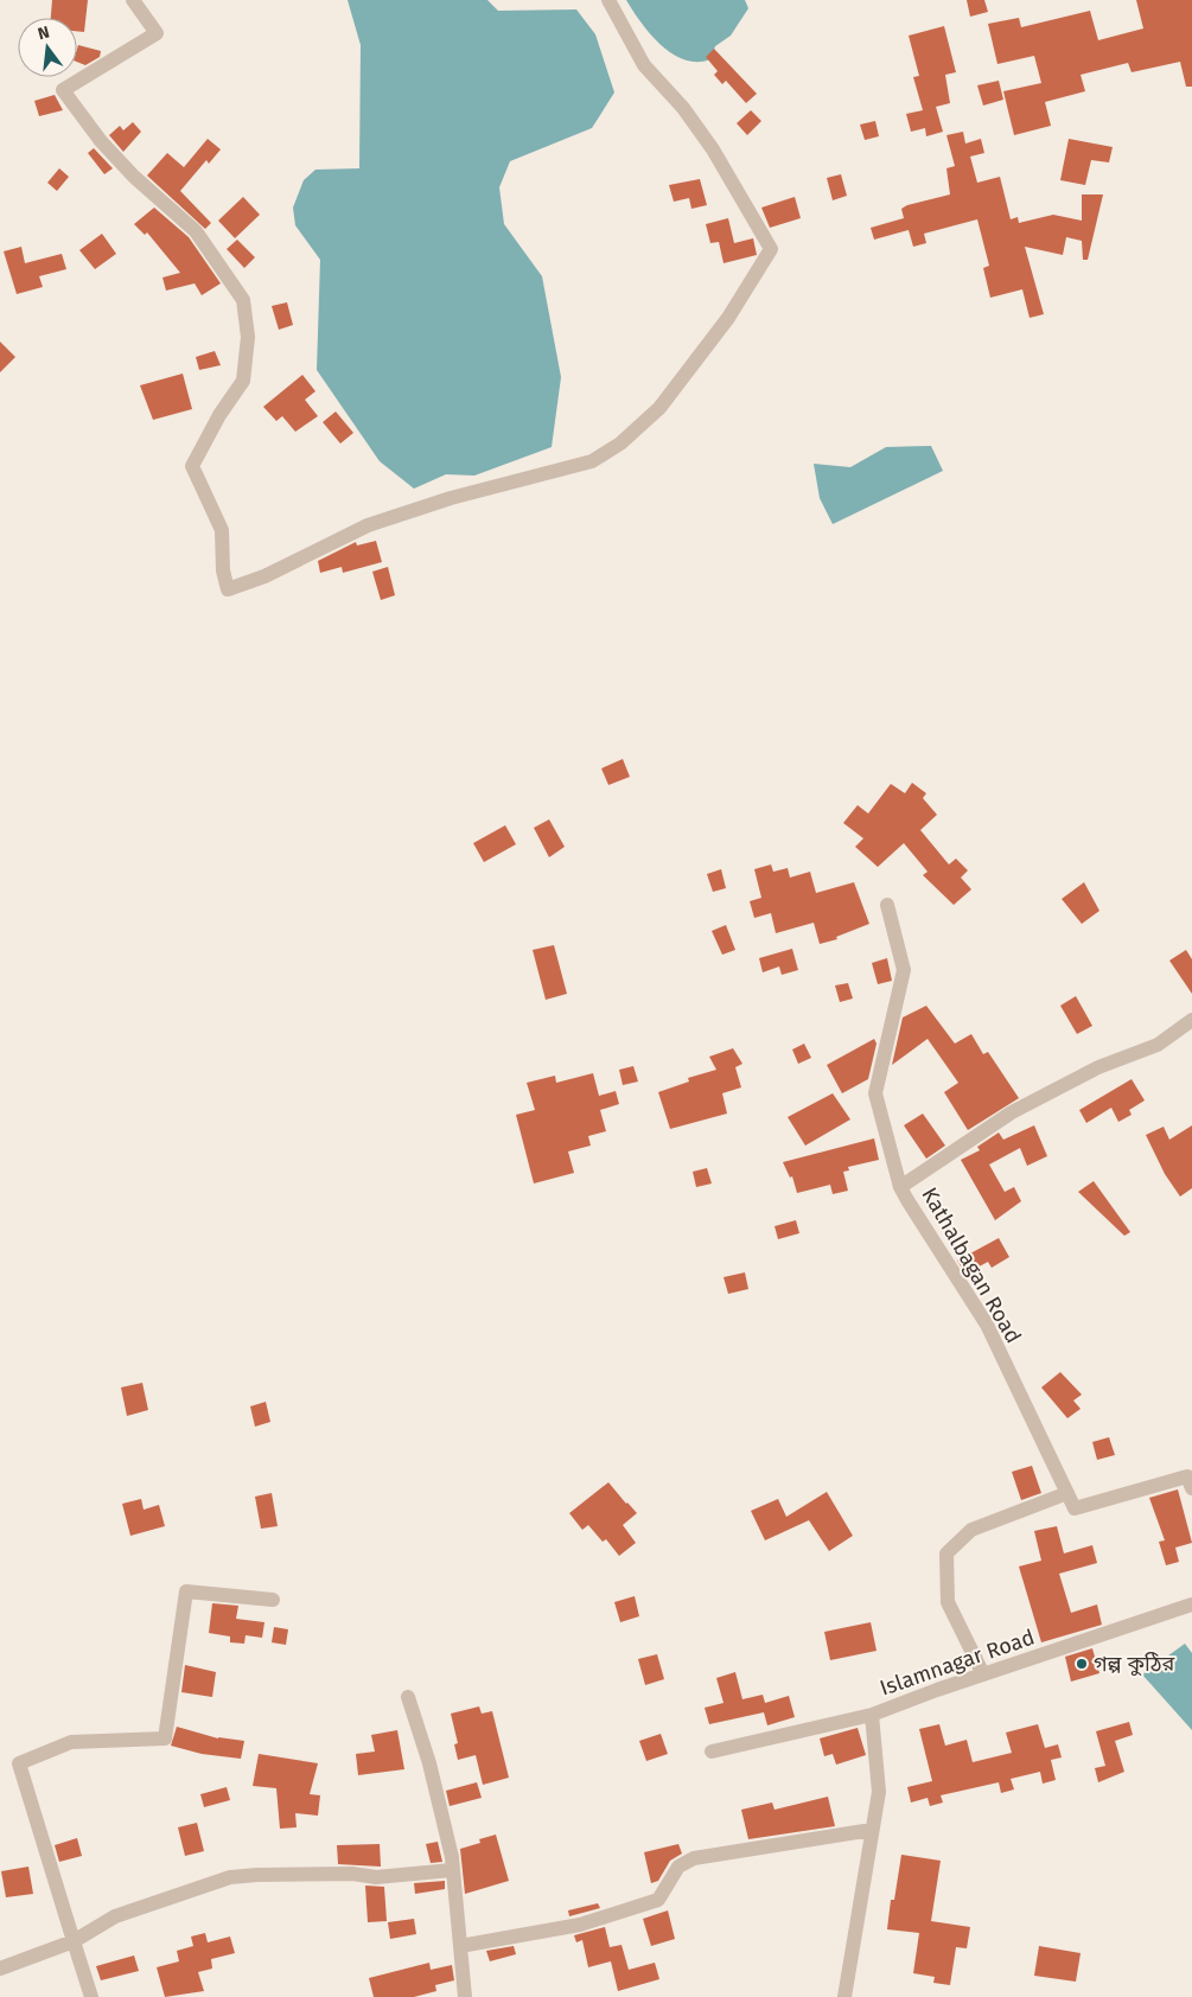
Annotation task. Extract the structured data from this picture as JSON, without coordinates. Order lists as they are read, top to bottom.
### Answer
{
  "streets": {
    "street": ["Kathalbagan Road", "Islamnagar Road"]
  },
  "places": ["গল্প কুঠির"],
  "north": "top"
}
